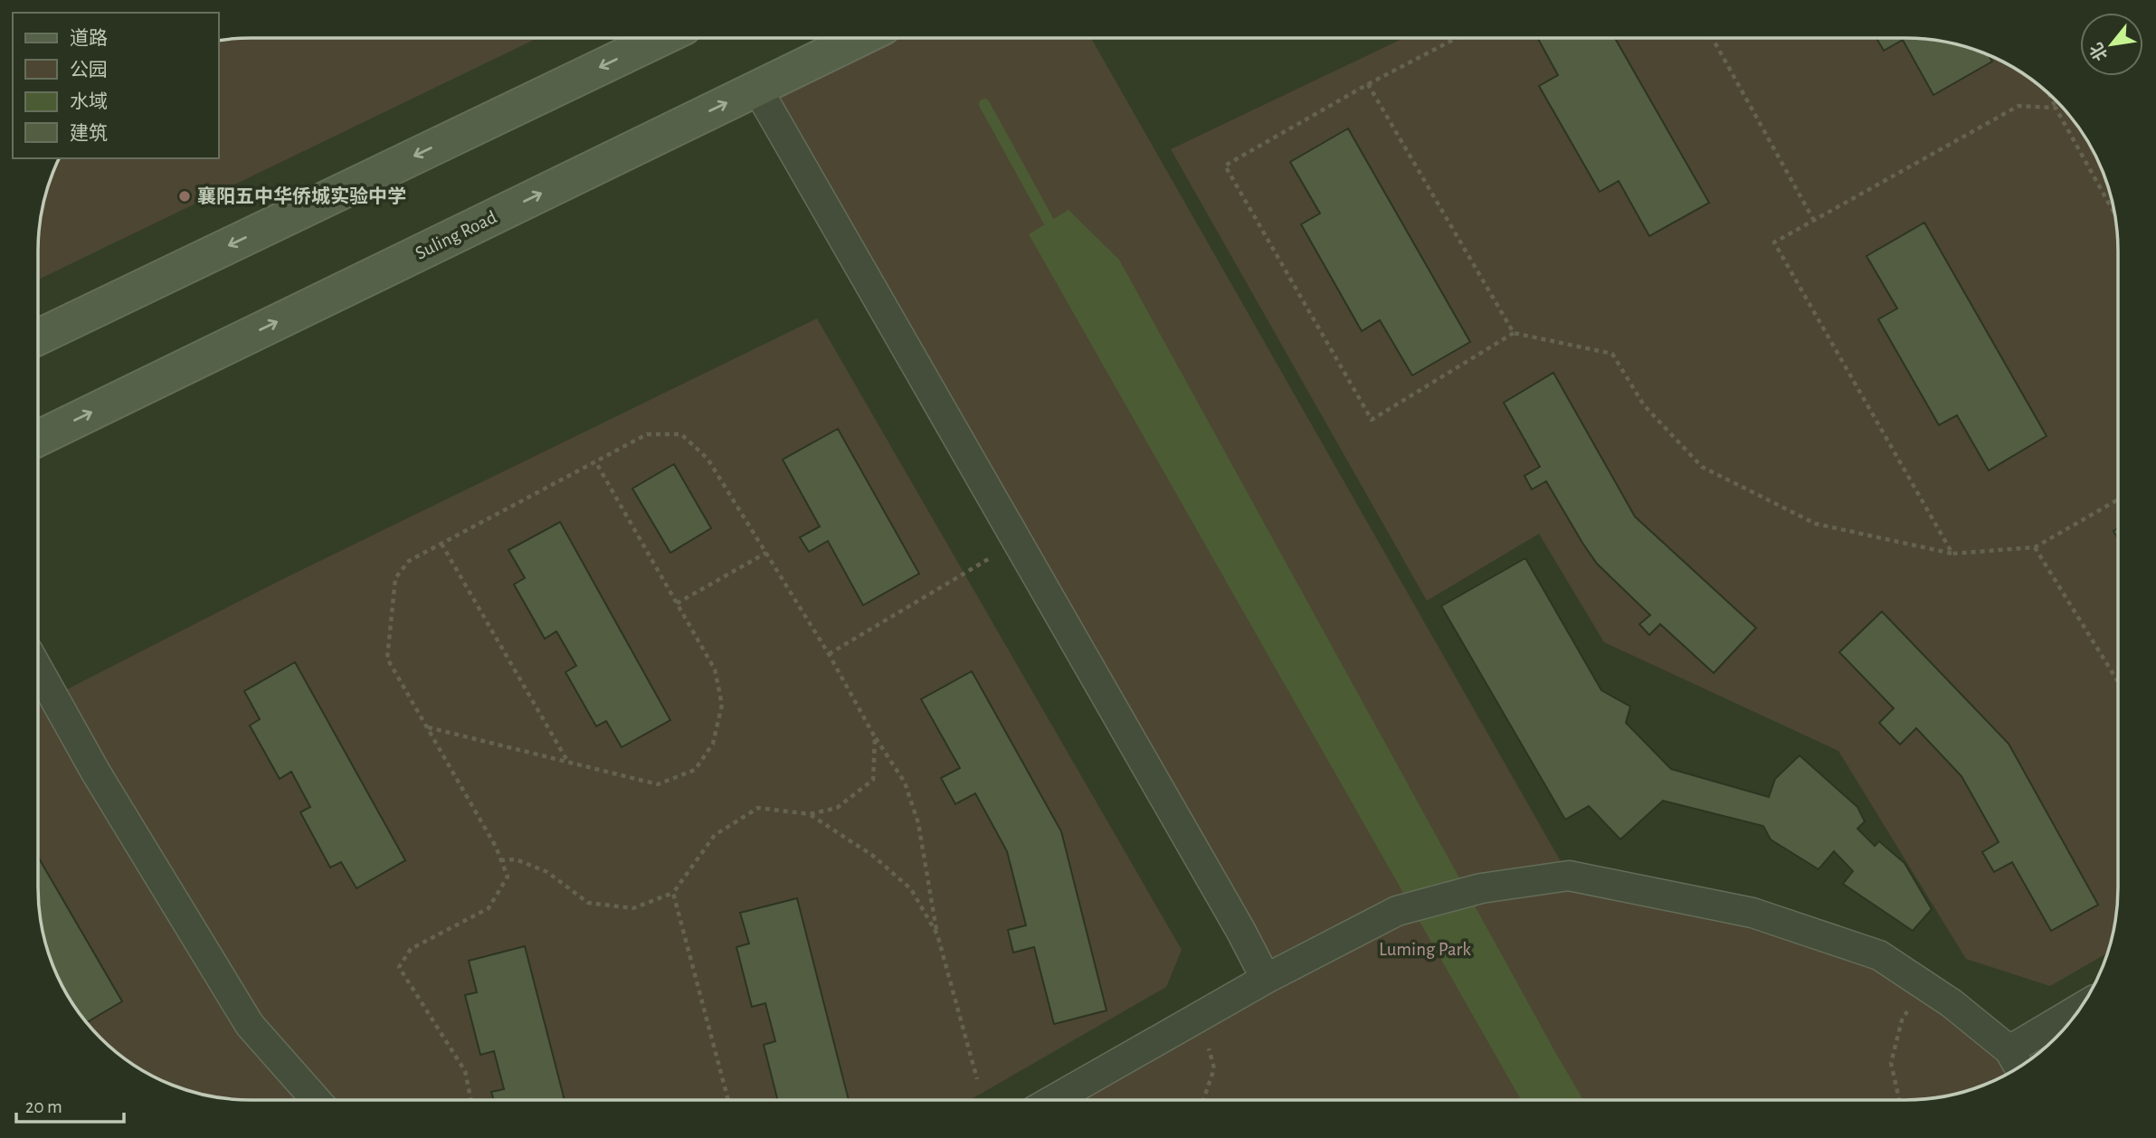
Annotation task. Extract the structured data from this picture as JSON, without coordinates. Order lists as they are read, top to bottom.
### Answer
{
  "streets": {
    "main road": ["Suling Road"]
  },
  "parks": ["Luming Park"],
  "places": ["襄阳五中华侨城实验中学"],
  "legend": [
    "道路",
    "公园",
    "水域",
    "建筑"
  ],
  "scale_bar": "20 m",
  "north": "bottom left"
}
